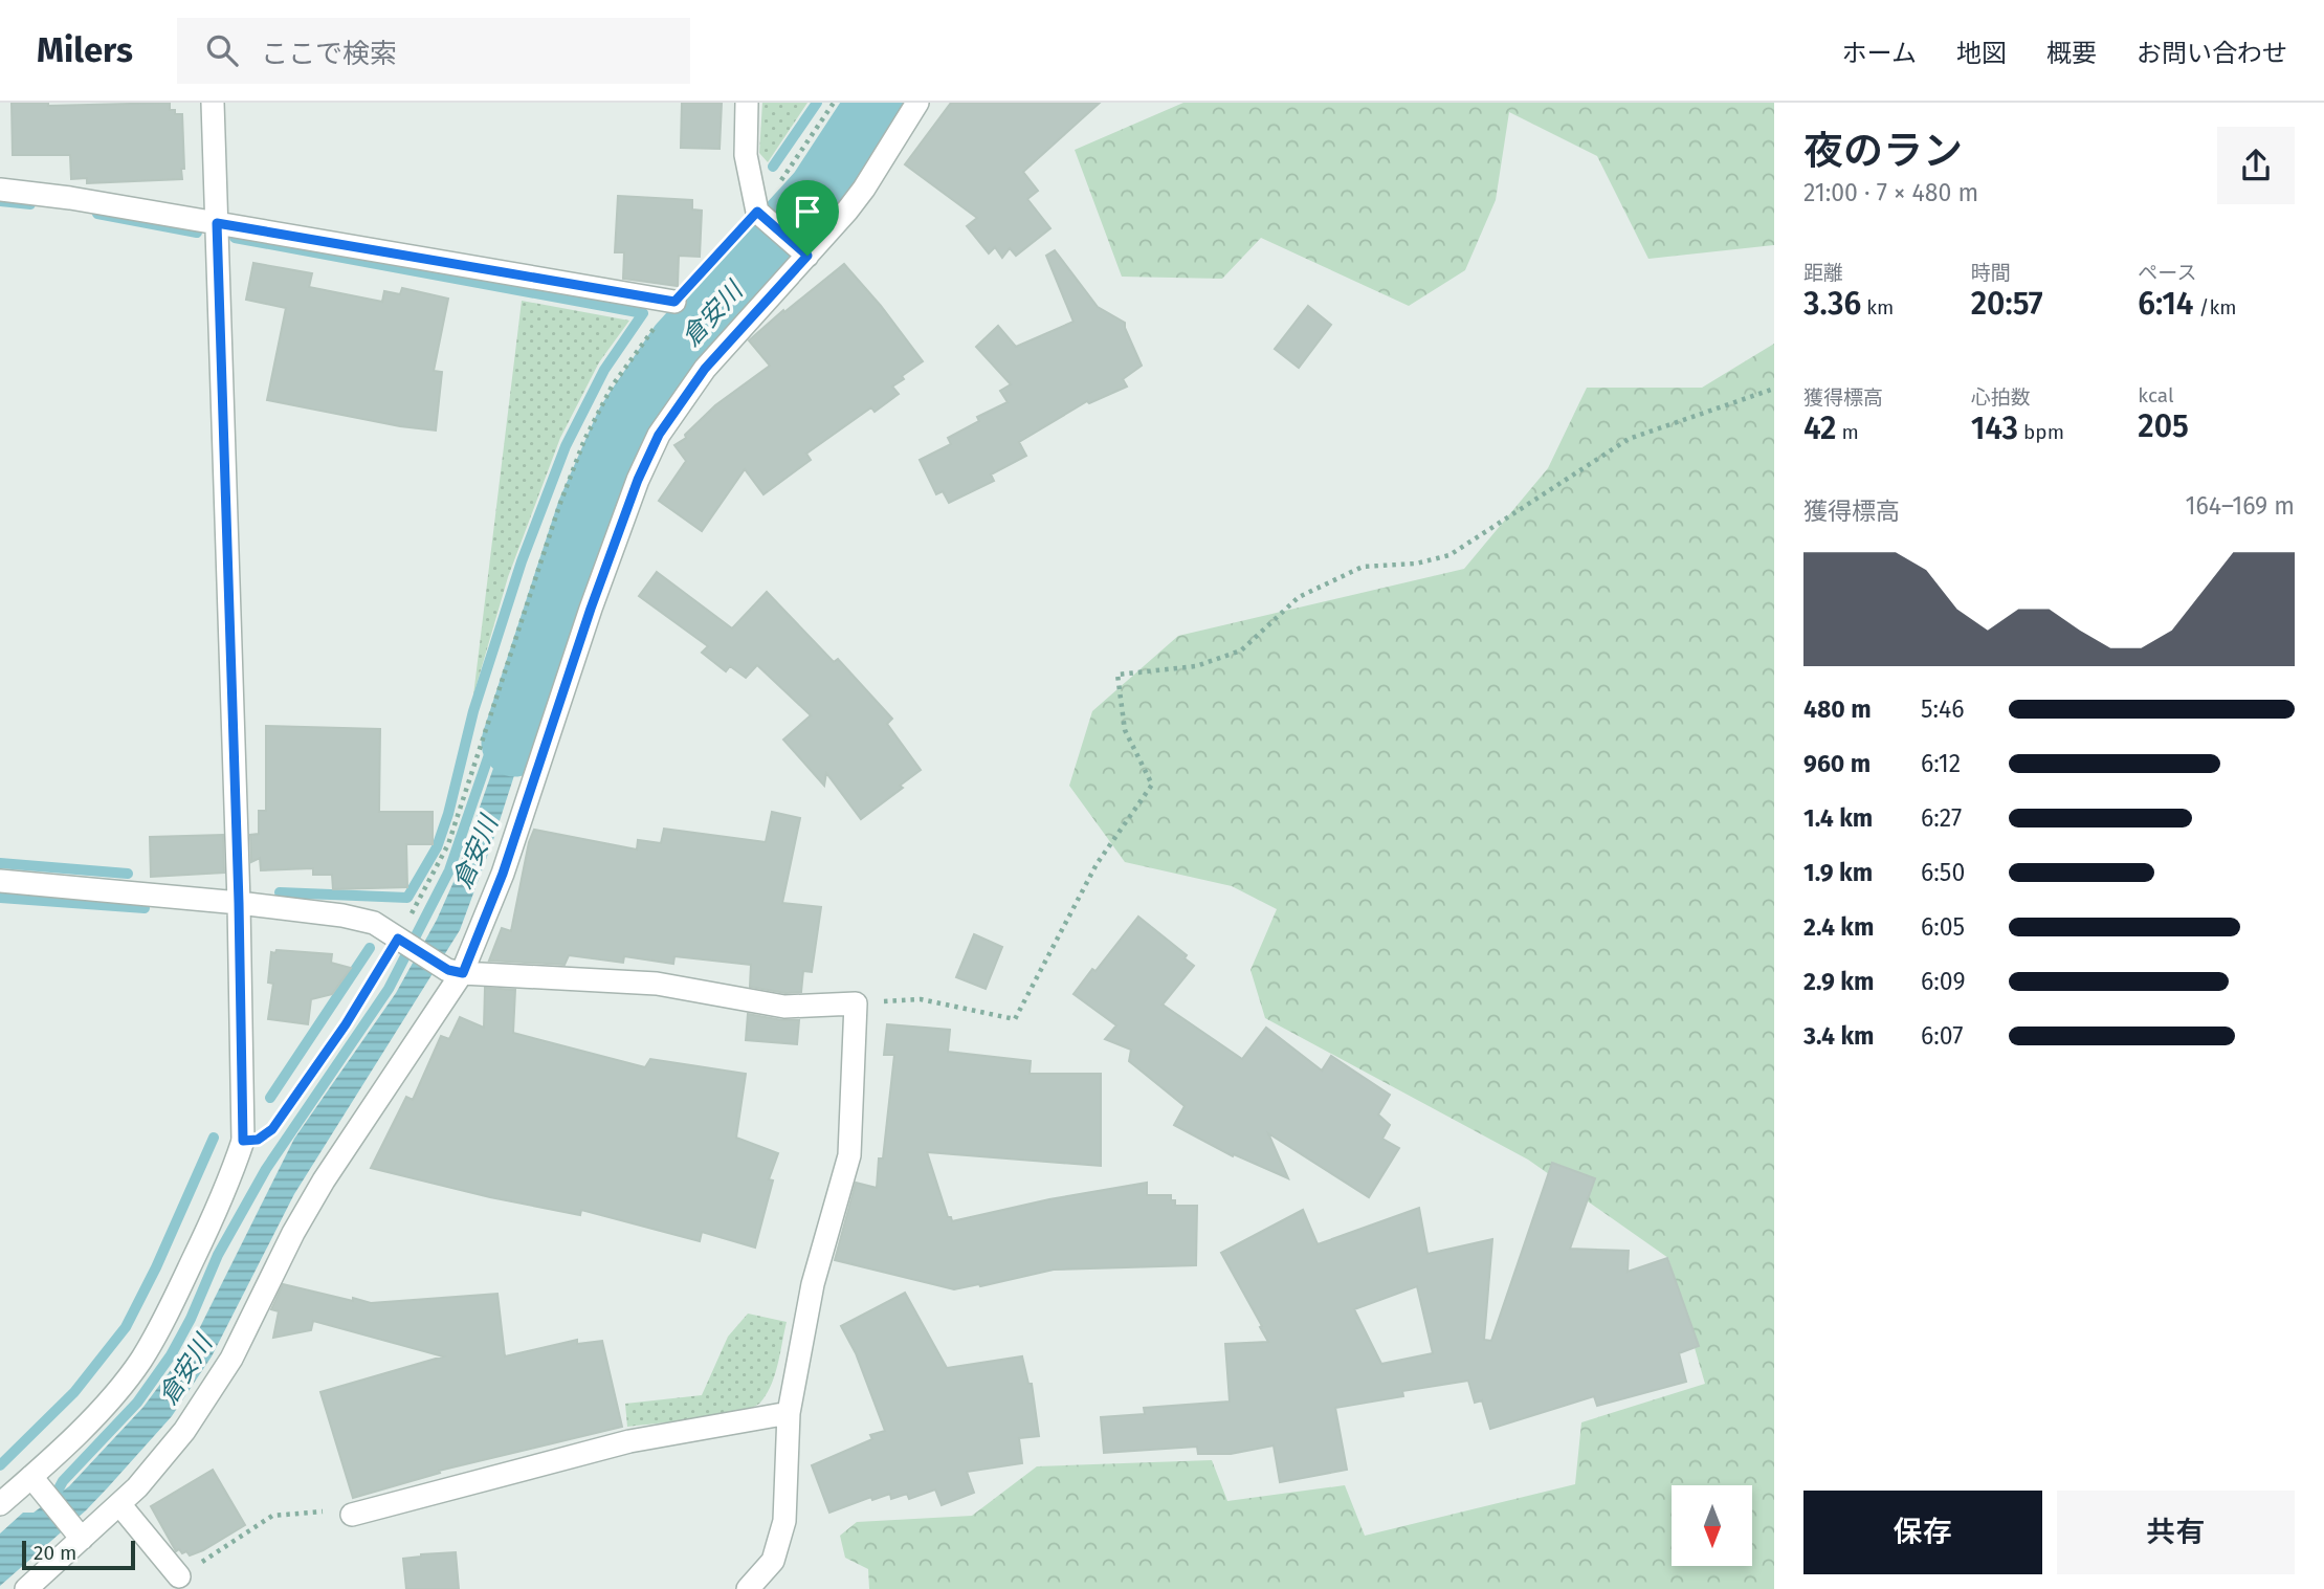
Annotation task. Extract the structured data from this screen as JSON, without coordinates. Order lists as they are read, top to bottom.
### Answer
{
  "water": ["倉安川"],
  "scale_bar": "20 m",
  "north": "bottom",
  "page": {
    "header": "Milers",
    "search": "ここで検索",
    "nav": [
      "ホーム",
      "地図",
      "概要",
      "お問い合わせ"
    ],
    "heading": ["夜のラン", "21:00 · 7 × 480 m"],
    "stats": [
      ["距離", "3.36 km"],
      ["時間", "20:57"],
      ["ペース", "6:14 /km"],
      ["獲得標高", "42 m"],
      ["心拍数", "143 bpm"],
      ["kcal", "205"]
    ],
    "chart": ["獲得標高", "164–169 m"],
    "list": [
      {
        "name": "480 m",
        "note": "5:46"
      },
      {
        "name": "960 m",
        "note": "6:12"
      },
      {
        "name": "1.4 km",
        "note": "6:27"
      },
      {
        "name": "1.9 km",
        "note": "6:50"
      },
      {
        "name": "2.4 km",
        "note": "6:05"
      },
      {
        "name": "2.9 km",
        "note": "6:09"
      },
      {
        "name": "3.4 km",
        "note": "6:07"
      }
    ],
    "buttons": ["保存", "共有"],
    "scale": "20 m"
  }
}
